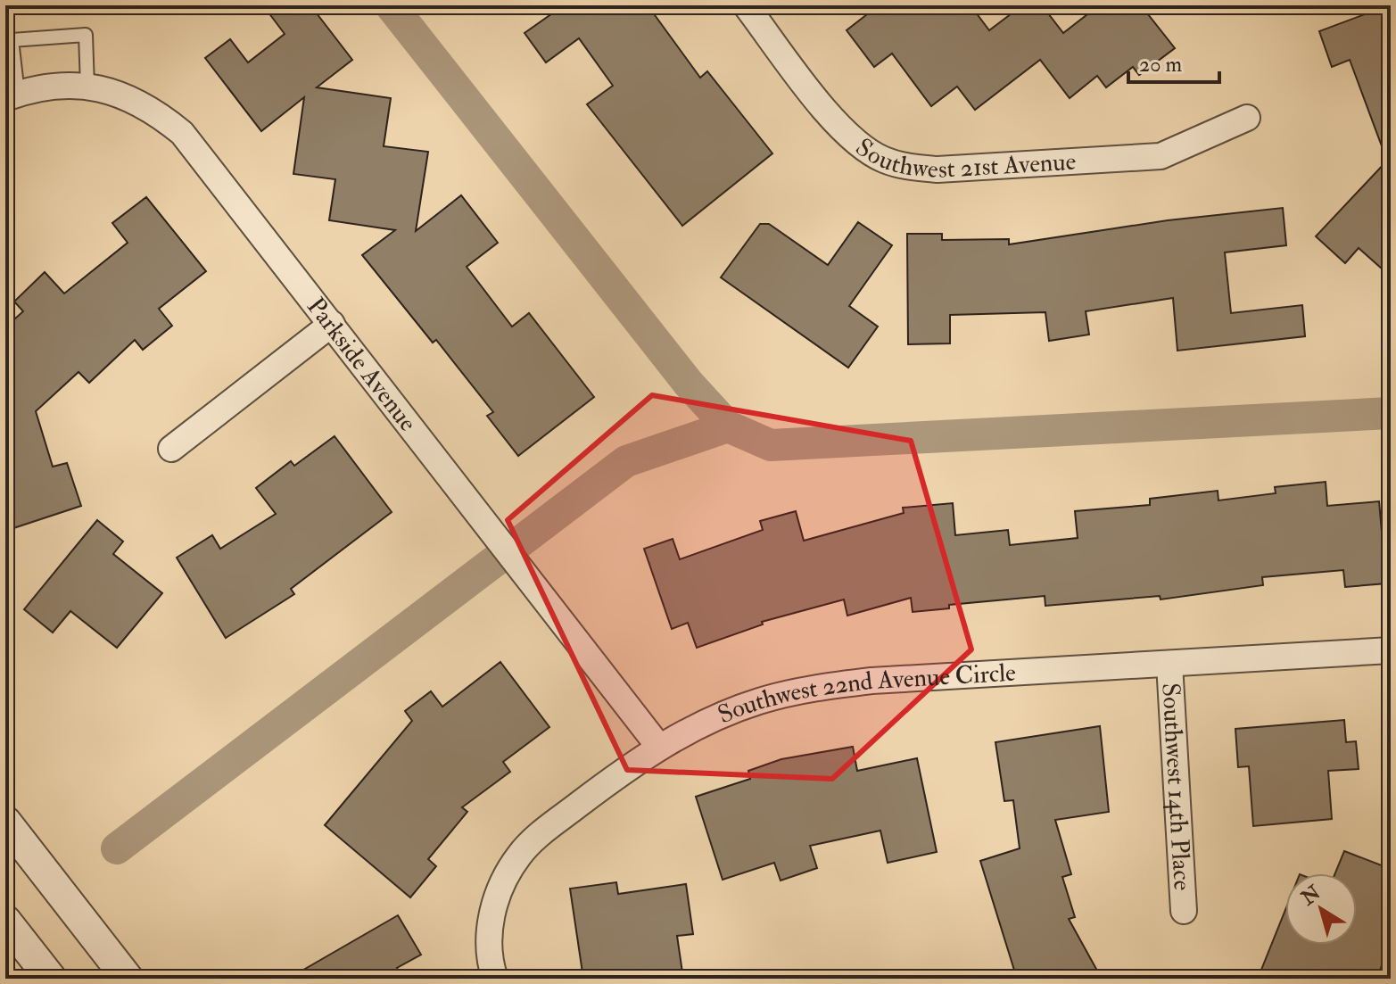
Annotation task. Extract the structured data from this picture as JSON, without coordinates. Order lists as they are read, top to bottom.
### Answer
{
  "streets": {
    "street": [
      "Southwest 21st Avenue",
      "Parkside Avenue",
      "Southwest 22nd Avenue Circle",
      "Southwest 14th Place"
    ]
  },
  "crossings": [
    ["Parkside Avenue", "Southwest 22nd Avenue Circle"],
    ["Southwest 22nd Avenue Circle", "Southwest 14th Place"]
  ],
  "scale_bar": "20 m",
  "north": "top left"
}
